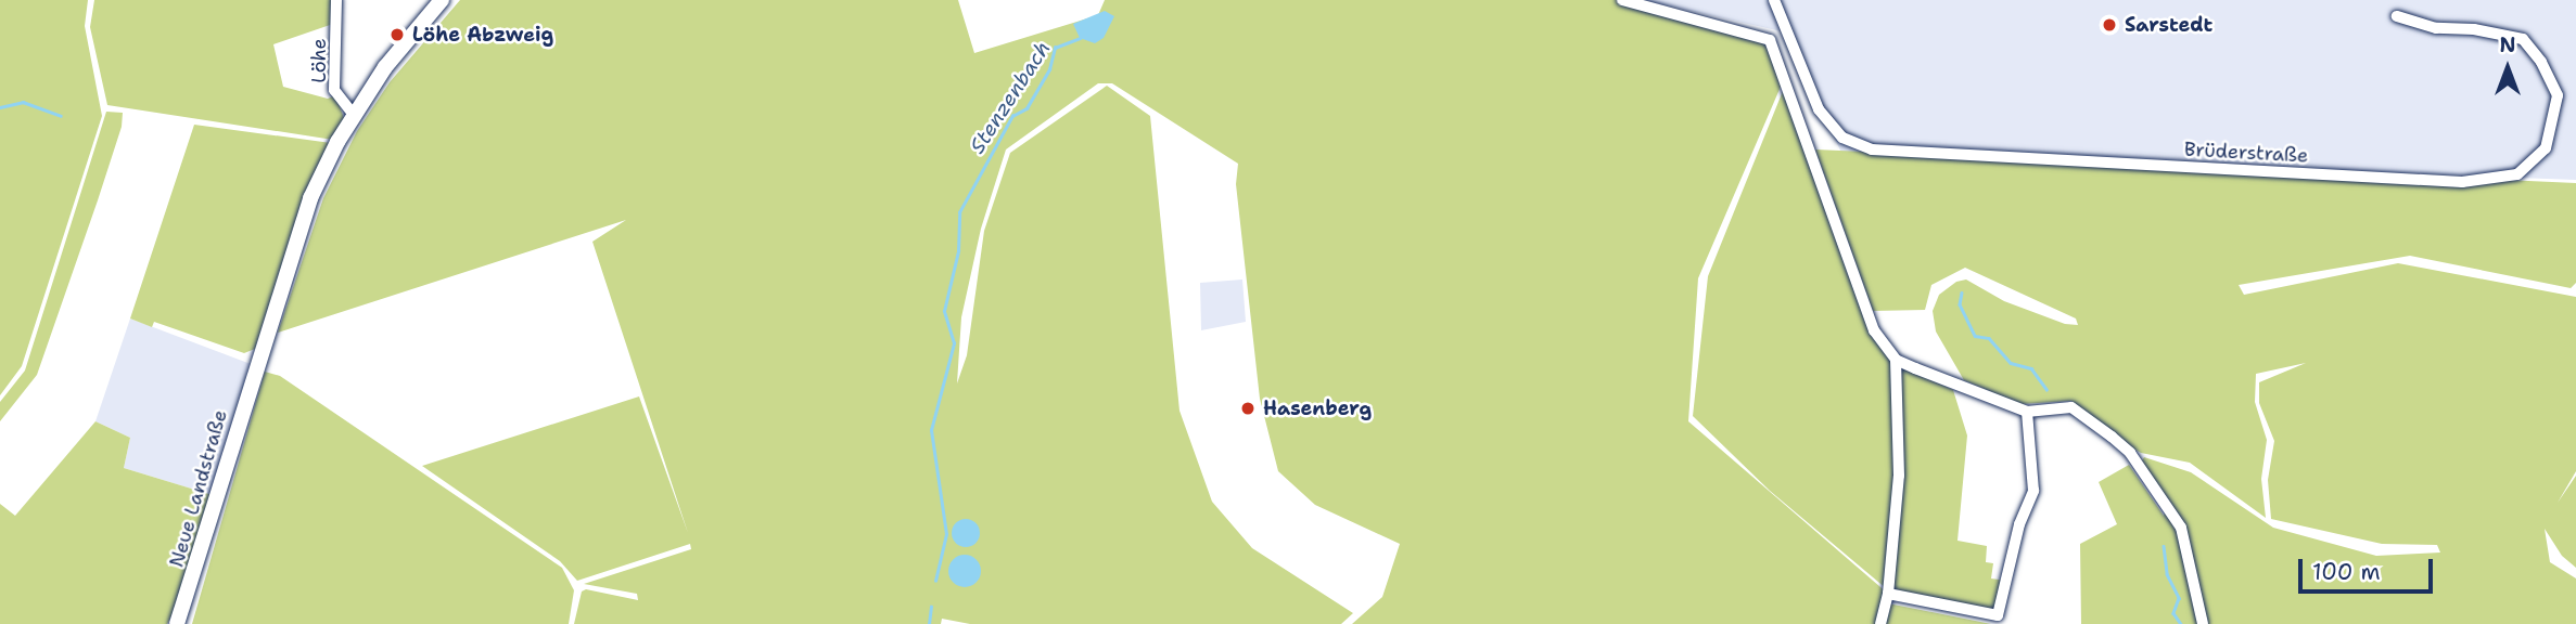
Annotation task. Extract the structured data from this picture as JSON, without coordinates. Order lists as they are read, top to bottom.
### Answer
{
  "streets": {
    "main road": ["Neue Landstraße"],
    "street": ["Löhe", "Brüderstraße"]
  },
  "crossings": [
    ["Löhe", "Neue Landstraße"]
  ],
  "water": ["Stenzenbach"],
  "places": ["Sarstedt", "Löhe Abzweig", "Hasenberg"],
  "scale_bar": "100 m",
  "north": "top"
}
